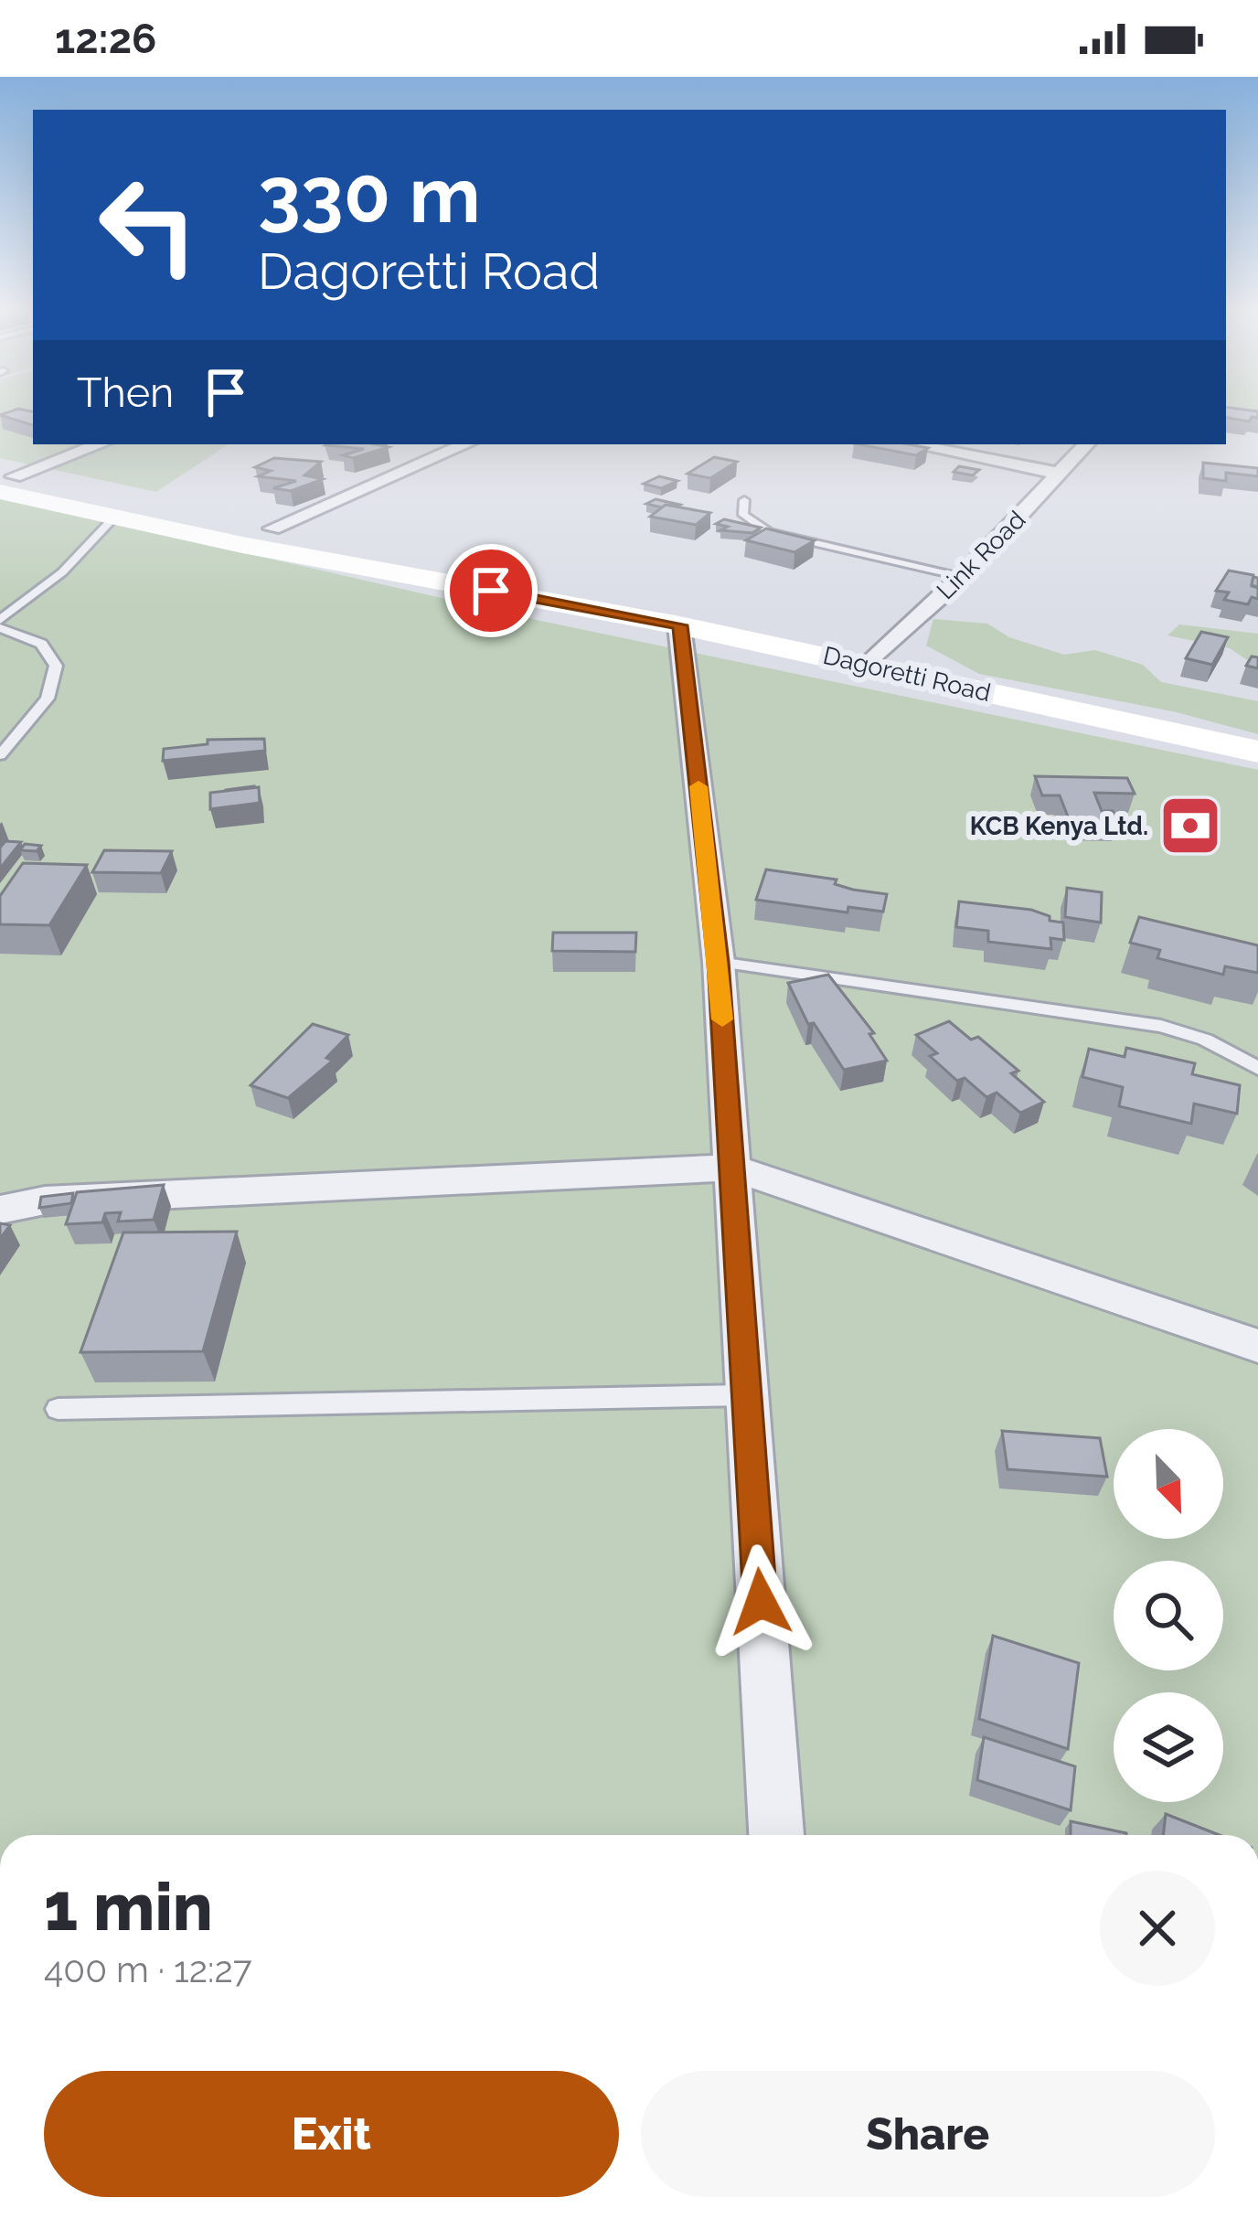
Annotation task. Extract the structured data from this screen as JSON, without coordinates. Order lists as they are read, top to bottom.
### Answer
{
  "streets": {
    "main road": ["Dagoretti Road"],
    "street": ["Link Road"]
  },
  "crossings": [
    ["Link Road", "Dagoretti Road"]
  ],
  "places": {
    "bank": ["KCB Kenya Ltd."]
  },
  "north": "bottom right",
  "page": {
    "status": "12:26",
    "turn": ["330 m", "Dagoretti Road"],
    "then": "Then",
    "heading": ["1 min", "400 m · 12:27"],
    "buttons": ["Exit", "Share"]
  }
}
